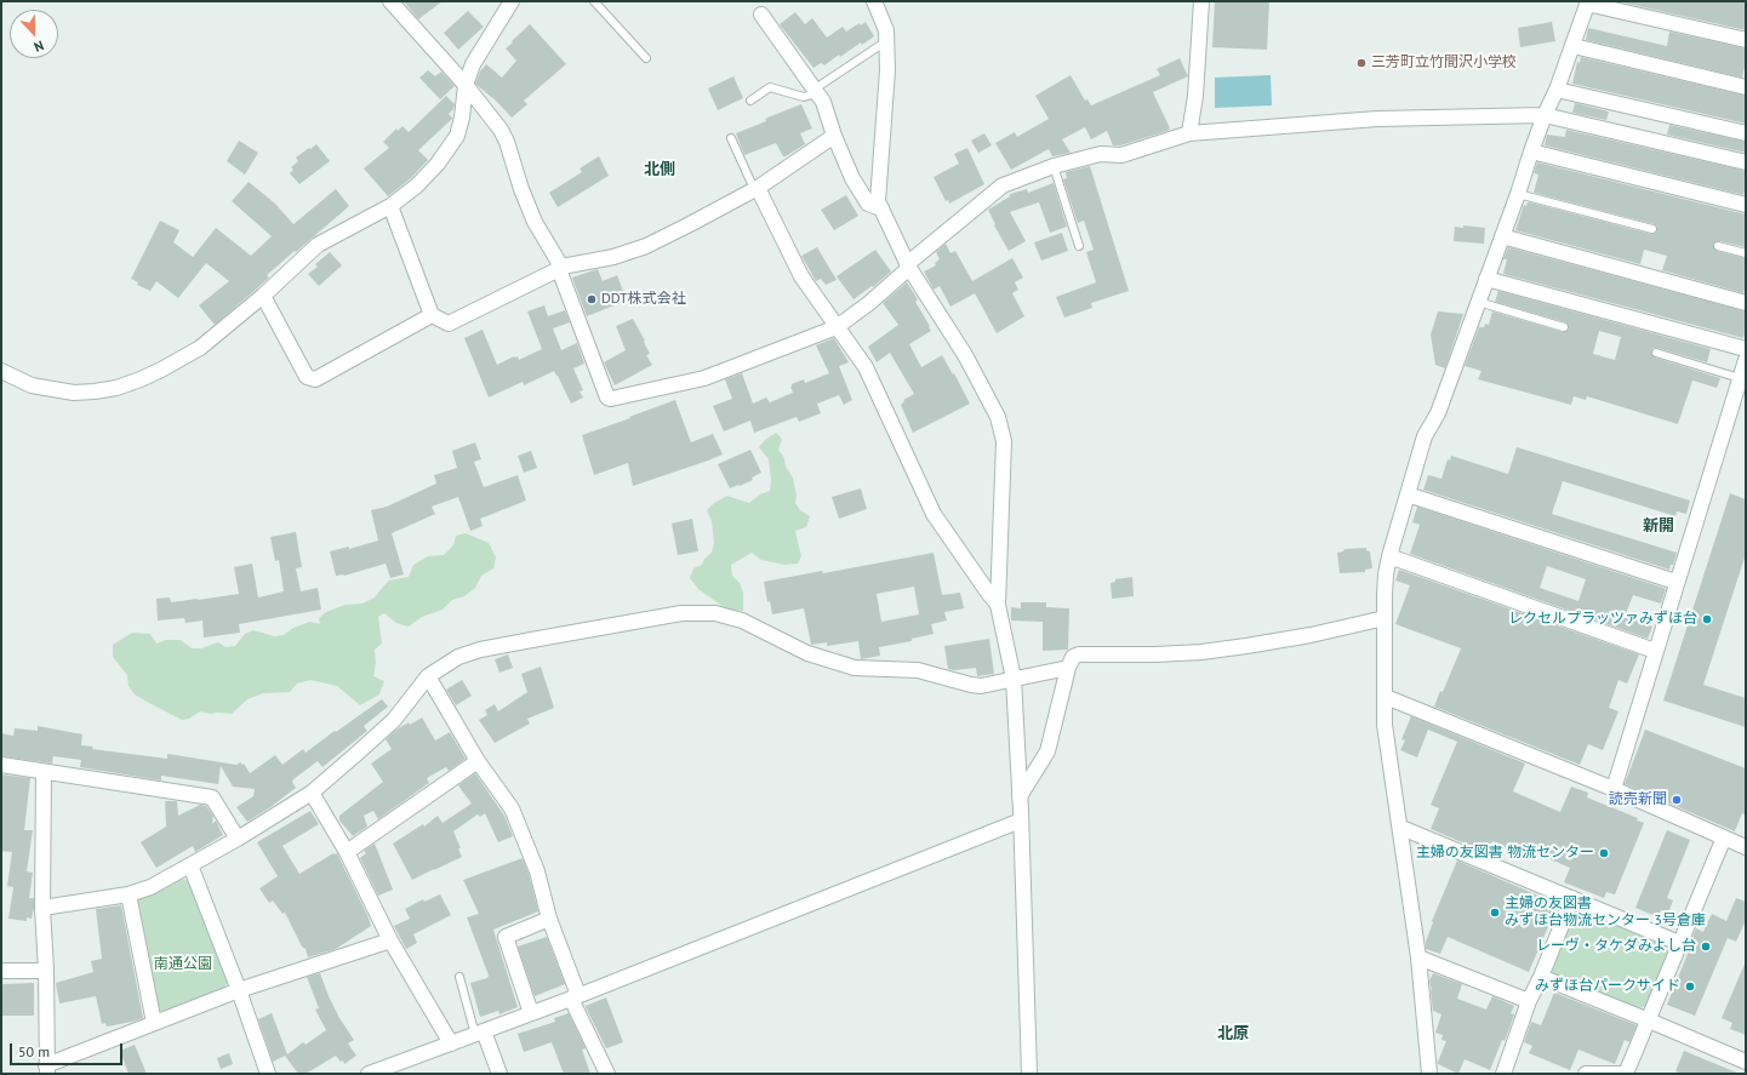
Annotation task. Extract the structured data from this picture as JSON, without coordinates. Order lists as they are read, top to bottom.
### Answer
{
  "districts": ["北側", "新開", "北原"],
  "parks": ["南通公園"],
  "places": [
    "三芳町立竹間沢小学校",
    "DDT株式会社",
    "レクセルプラッツァみずほ台",
    "読売新聞",
    "主婦の友図書 物流センター",
    "主婦の友図書 みずほ台物流センター 3号倉庫",
    "レーヴ・タケダみよし台",
    "みずほ台パークサイド"
  ],
  "scale_bar": "50 m",
  "north": "bottom"
}
